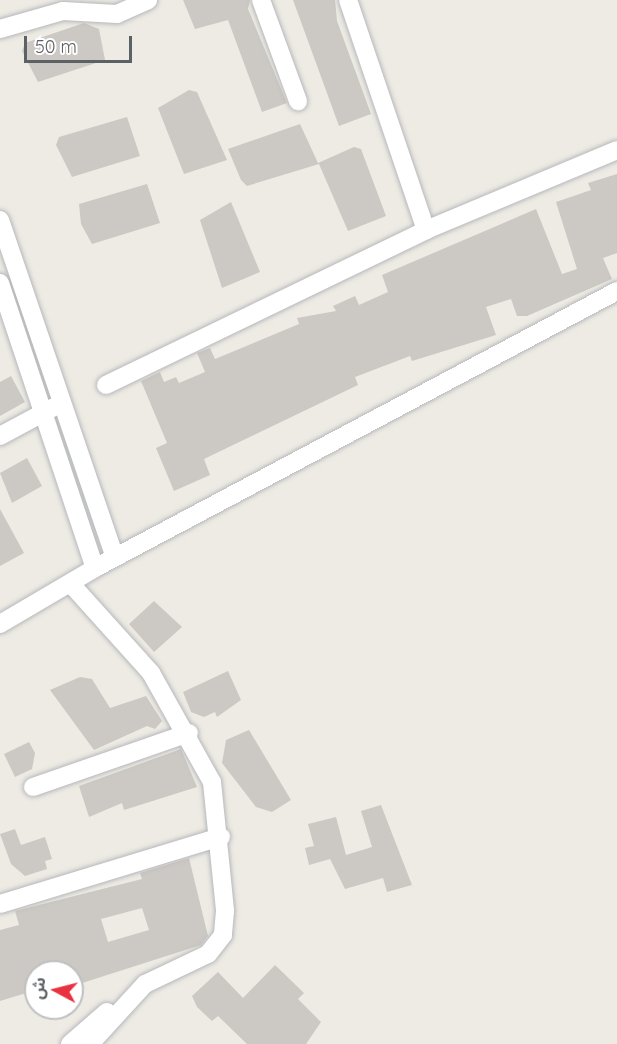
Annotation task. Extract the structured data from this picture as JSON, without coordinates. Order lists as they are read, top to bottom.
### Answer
{
  "scale_bar": "50 m",
  "north": "left"
}
